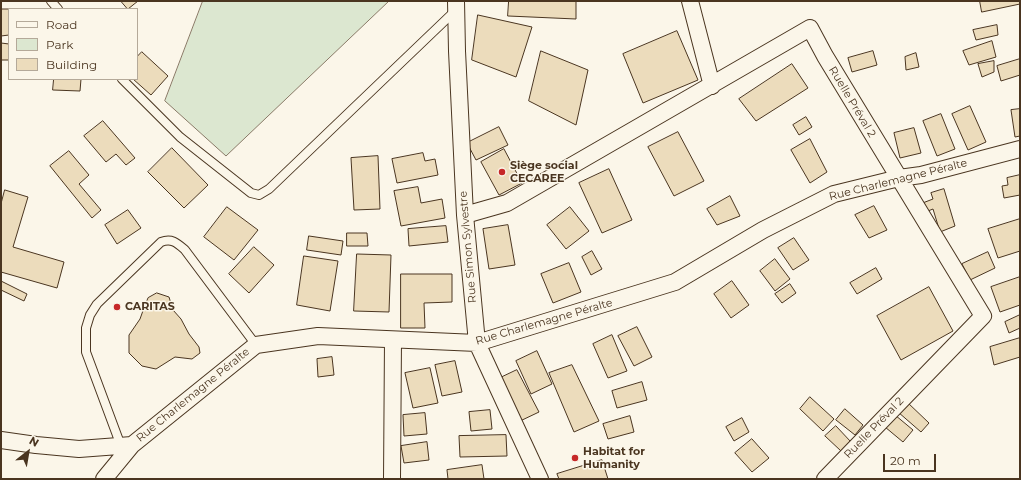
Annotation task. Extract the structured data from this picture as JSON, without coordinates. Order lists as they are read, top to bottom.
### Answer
{
  "streets": {
    "street": ["Ruelle Préval 2", "Rue Charlemagne Péralte", "Rue Simon Sylvestre"]
  },
  "crossings": [
    ["Ruelle Préval 2", "Rue Charlemagne Péralte"],
    ["Ruelle Préval 2", "Rue Simon Sylvestre"],
    ["Rue Charlemagne Péralte", "Rue Simon Sylvestre"]
  ],
  "places": ["Siège social CECAREE", "CARITAS", "Habitat for Humanity"],
  "legend": ["Road", "Park", "Building"],
  "scale_bar": "20 m",
  "north": "top right"
}
